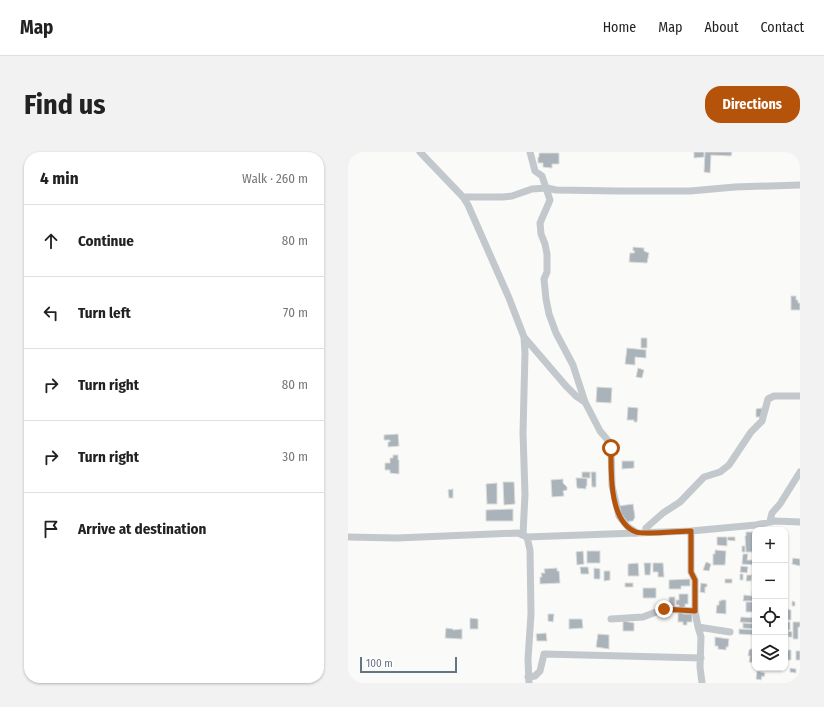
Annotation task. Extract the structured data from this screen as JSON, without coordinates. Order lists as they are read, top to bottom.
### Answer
{
  "scale_bar": "100 m",
  "page": {
    "header": "Map",
    "nav": [
      "Home",
      "Map",
      "About",
      "Contact"
    ],
    "buttons": "Directions",
    "title": "Find us",
    "heading": ["4 min", "Walk · 260 m"],
    "list": [
      ["Continue", "80 m"],
      ["Turn left", "70 m"],
      ["Turn right", "80 m"],
      ["Turn right", "30 m"],
      "Arrive at destination"
    ],
    "map_buttons": ["+", "−"],
    "scale": "100 m"
  }
}
